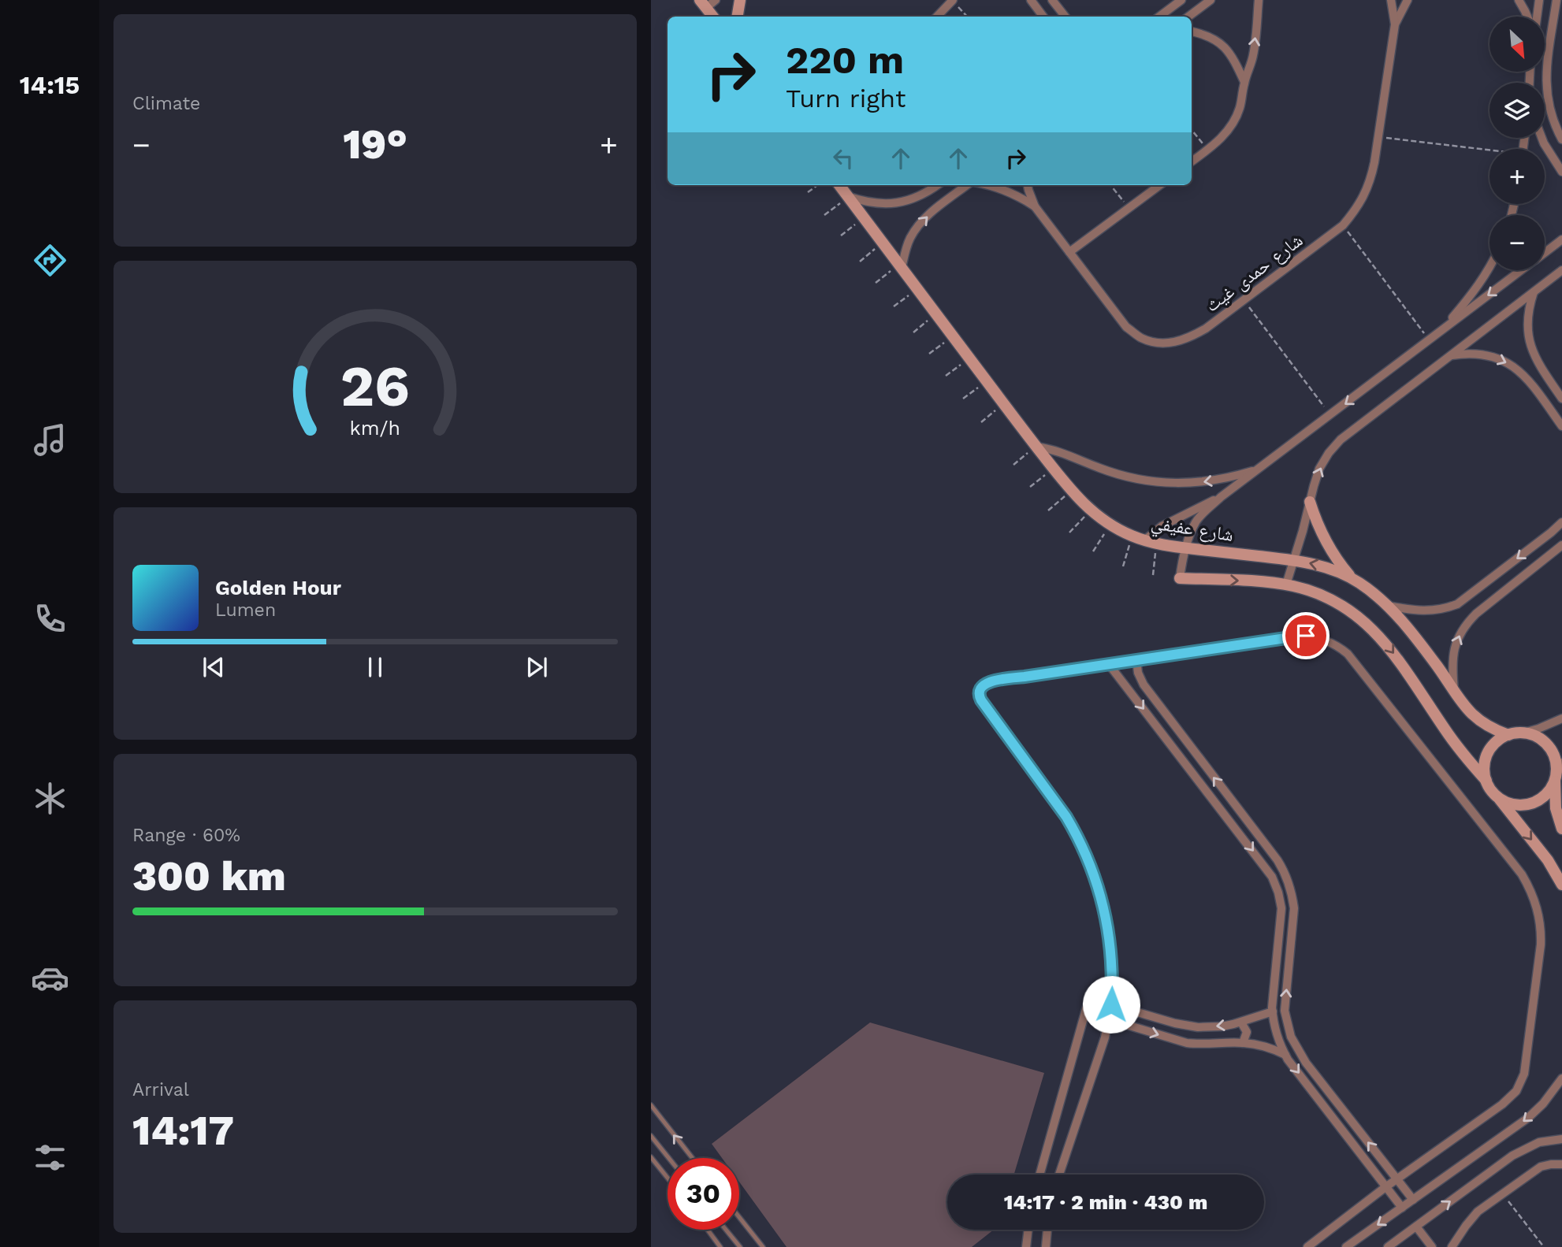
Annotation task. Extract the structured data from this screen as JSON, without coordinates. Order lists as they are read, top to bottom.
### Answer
{
  "streets": {
    "street": ["شارع حمدى غيث", "شارع عفيفي"]
  },
  "north": "bottom right",
  "page": {
    "tabs": "14:15",
    "tile": [
      "Climate",
      ["Range · 60%", "300 km"],
      ["Arrival", "14:17"]
    ],
    "map_buttons": ["+", "−"],
    "turn": ["220 m", "Turn right"],
    "heat": ["−", "19°", "+"],
    "song": ["Golden Hour", "Lumen"],
    "limit": "30",
    "trip": "14:17 · 2 min · 430 m",
    "gauge": ["26", "km/h"]
  }
}
